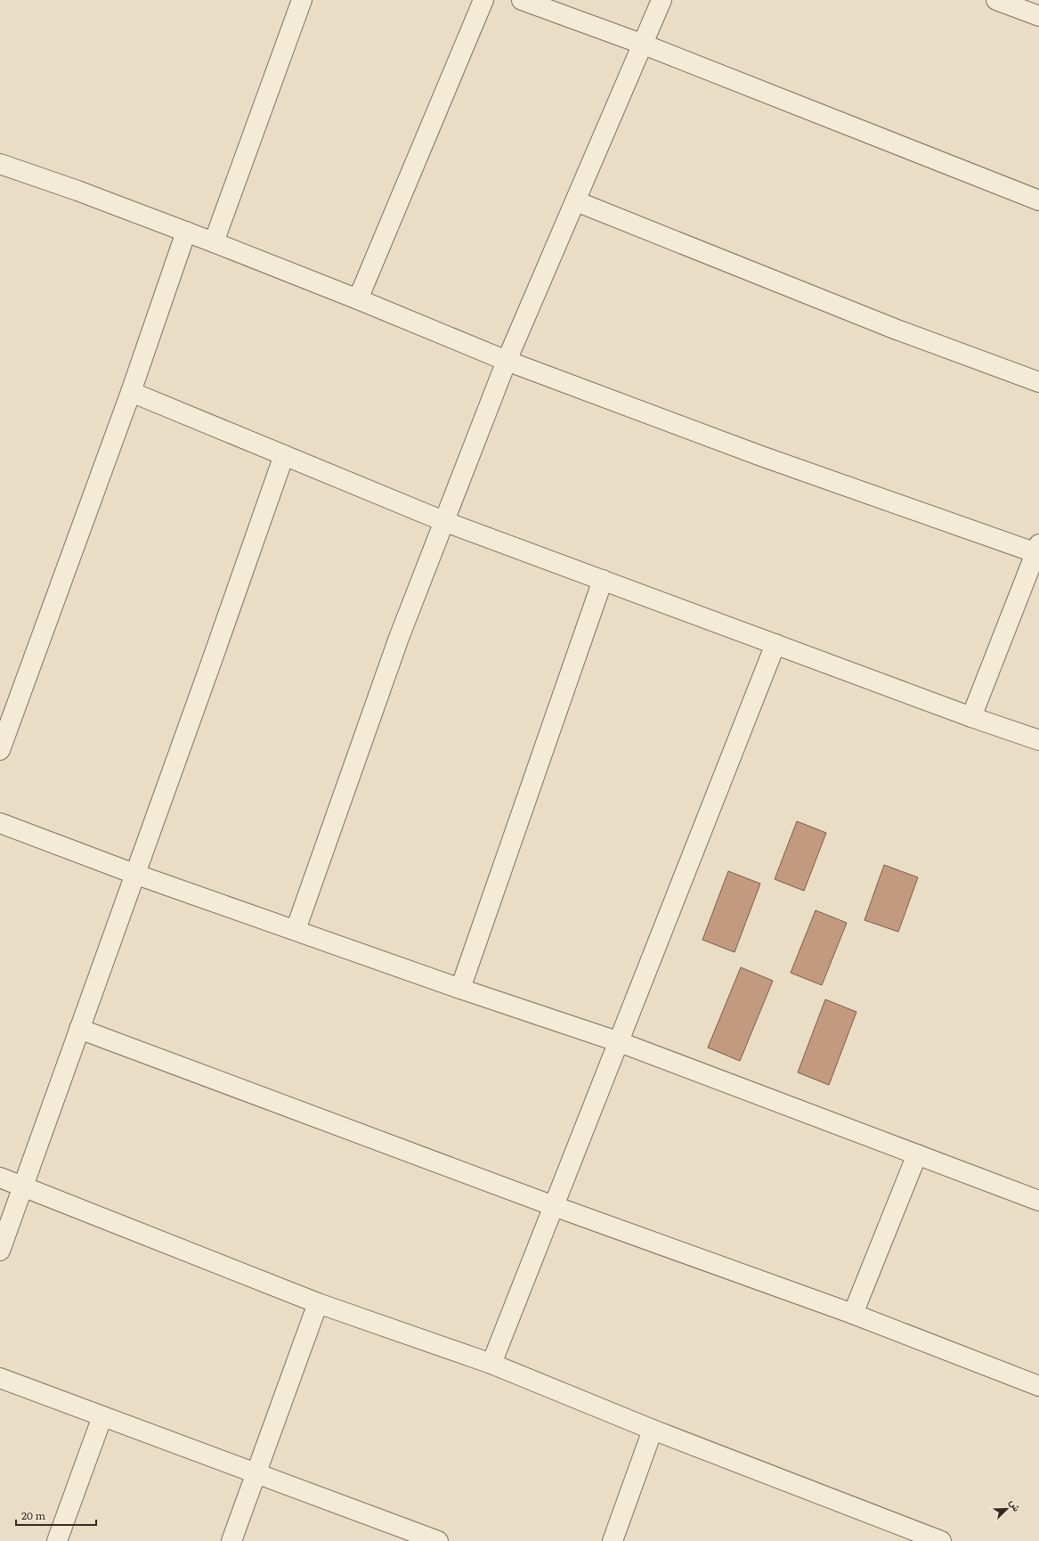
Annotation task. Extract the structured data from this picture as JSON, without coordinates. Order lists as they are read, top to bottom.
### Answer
{
  "scale_bar": "20 m",
  "north": "top right"
}
